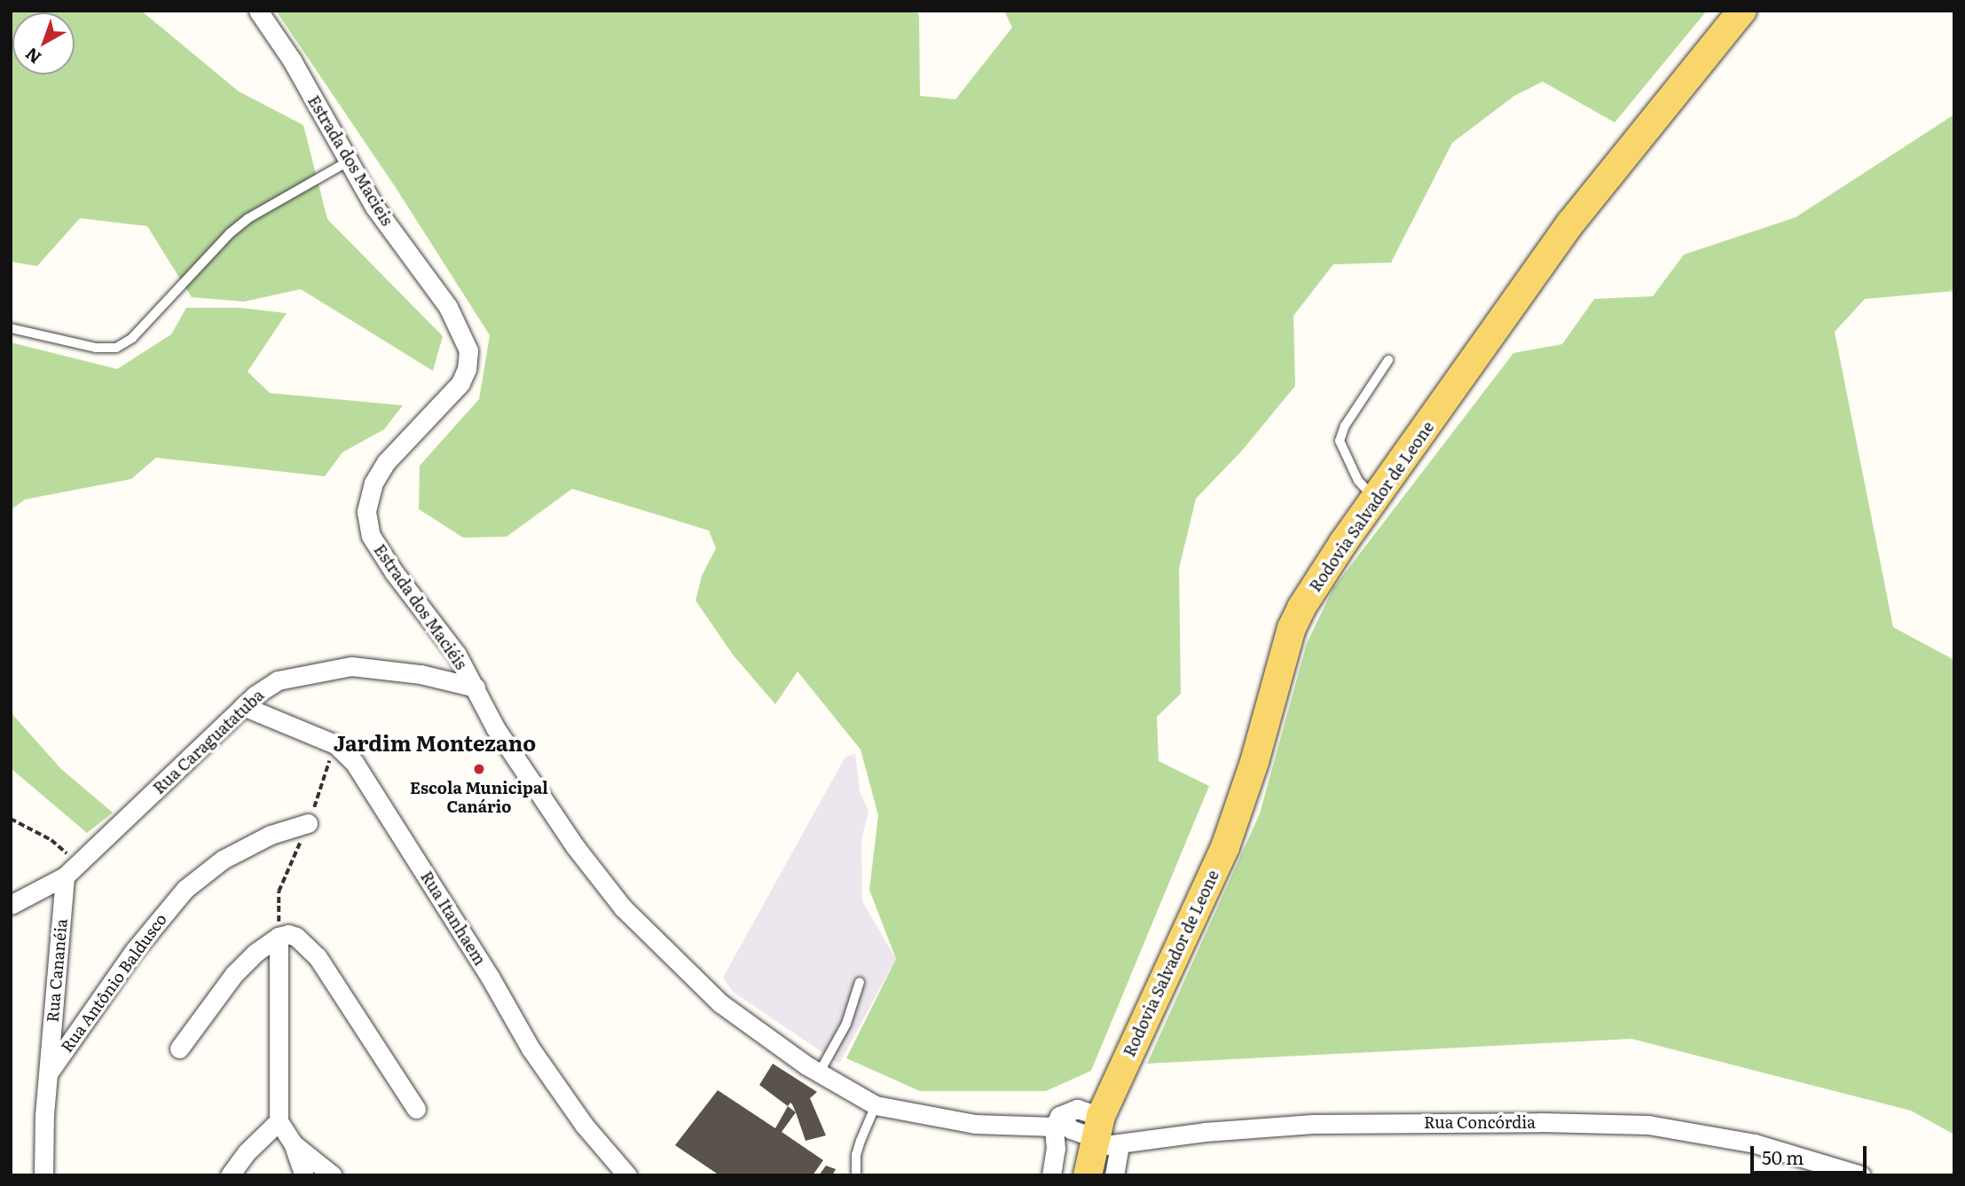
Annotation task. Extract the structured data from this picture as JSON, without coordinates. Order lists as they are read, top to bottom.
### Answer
{
  "streets": {
    "main road": ["Rodovia Salvador de Leone"],
    "street": [
      "Estrada dos Macieis",
      "Estrada dos Maciéis",
      "Rua Caraguatatuba",
      "Rua Itanhaem",
      "Rua Cananéia",
      "Rua Antônio Baldusco",
      "Rua Concórdia"
    ]
  },
  "crossings": [
    ["Estrada dos Macieis", "Estrada dos Maciéis"],
    ["Rodovia Salvador de Leone", "Estrada dos Maciéis"],
    ["Rodovia Salvador de Leone", "Rua Concórdia"],
    ["Estrada dos Maciéis", "Rua Caraguatatuba"],
    ["Estrada dos Maciéis", "Rua Concórdia"],
    ["Rua Caraguatatuba", "Rua Itanhaem"],
    ["Rua Caraguatatuba", "Rua Cananéia"],
    ["Rua Cananéia", "Rua Antônio Baldusco"]
  ],
  "districts": ["Jardim Montezano"],
  "places": ["Escola Municipal Canário"],
  "scale_bar": "50 m",
  "north": "bottom left"
}
